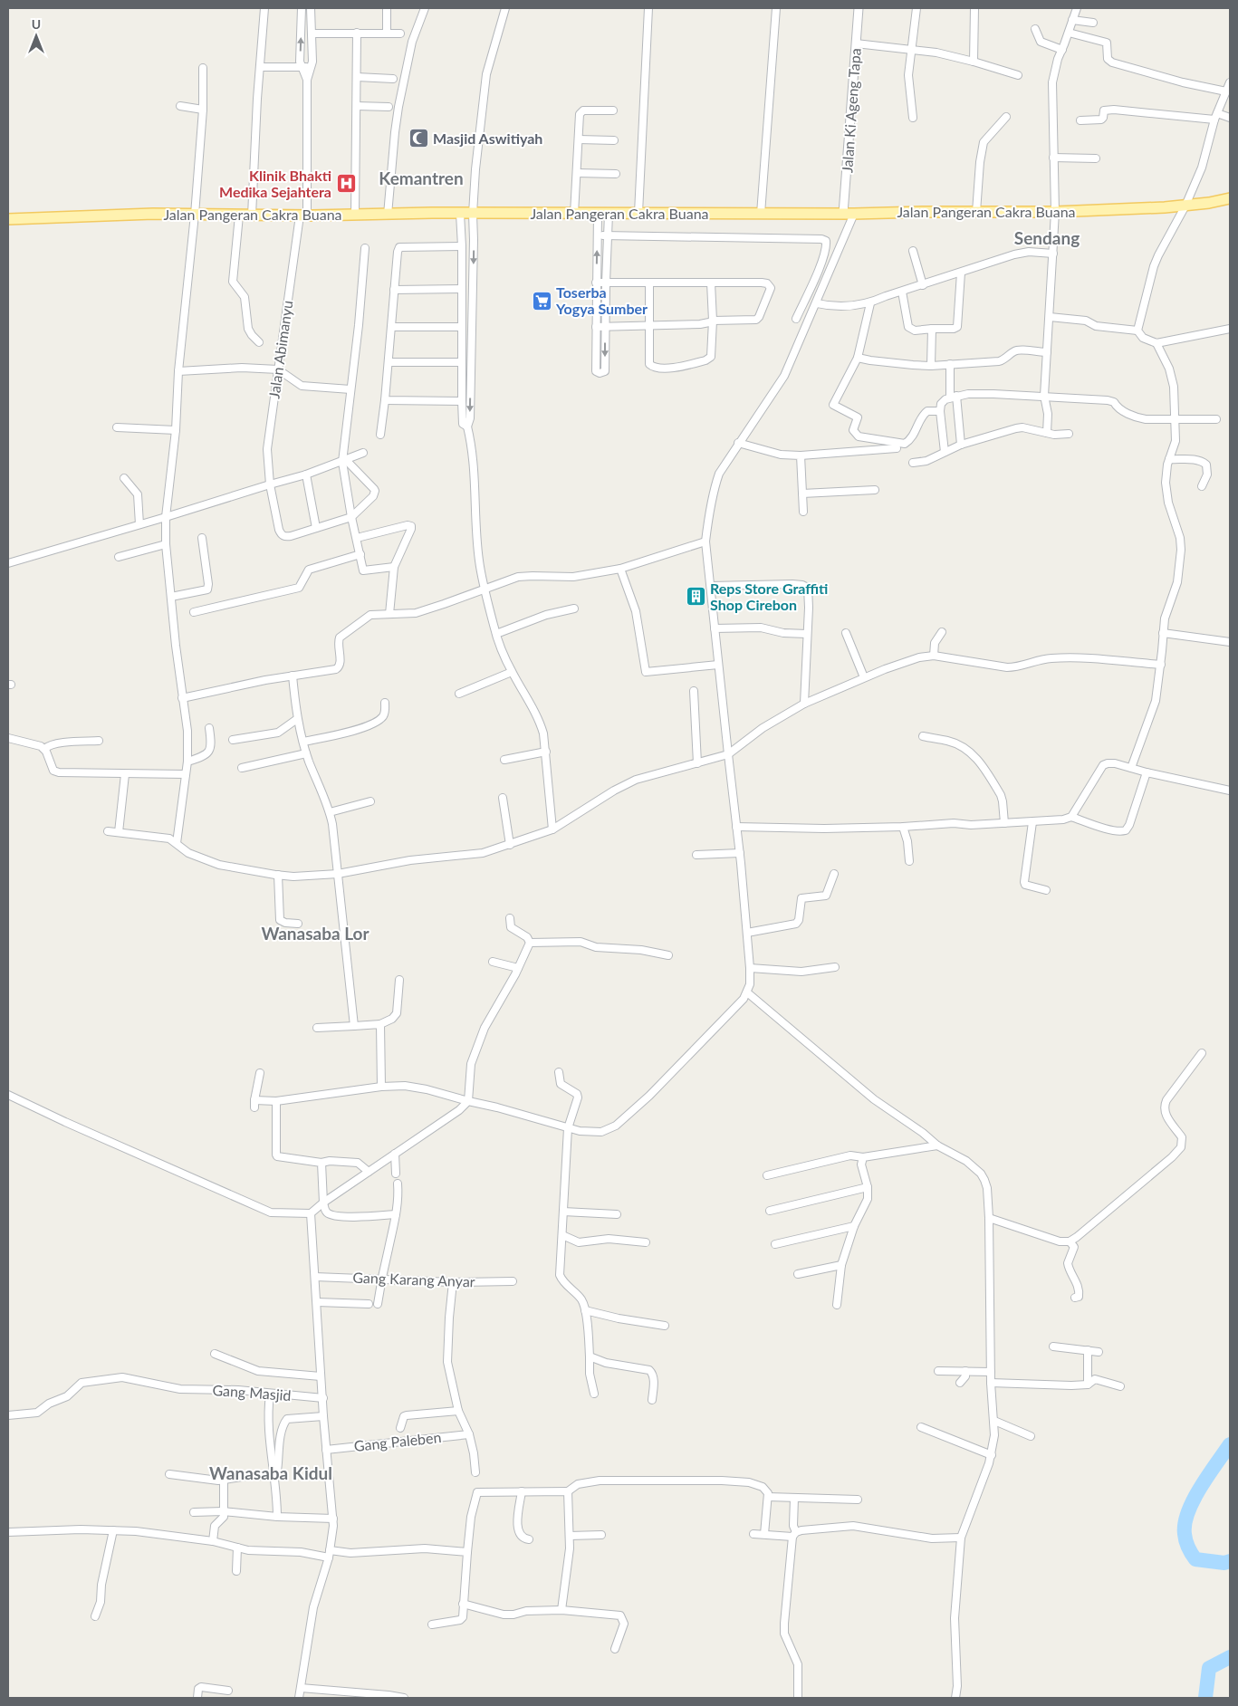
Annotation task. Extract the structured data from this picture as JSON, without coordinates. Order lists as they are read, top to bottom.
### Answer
{
  "streets": {
    "main road": ["Jalan Pangeran Cakra Buana"],
    "street": [
      "Jalan Ki Ageng Tapa",
      "Jalan Abimanyu",
      "Gang Karang Anyar",
      "Gang Masjid",
      "Gang Paleben"
    ]
  },
  "crossings": [
    ["Jalan Ki Ageng Tapa", "Jalan Pangeran Cakra Buana"],
    ["Jalan Pangeran Cakra Buana", "Jalan Abimanyu"]
  ],
  "districts": [
    "Kemantren",
    "Sendang",
    "Wanasaba Lor",
    "Wanasaba Kidul"
  ],
  "places": {
    "mosque": ["Masjid Aswitiyah"],
    "hospital": ["Klinik Bhakti Medika Sejahtera"],
    "supermarket": ["Toserba Yogya Sumber"],
    "building": ["Reps Store Graffiti Shop Cirebon"]
  },
  "north": "top"
}
